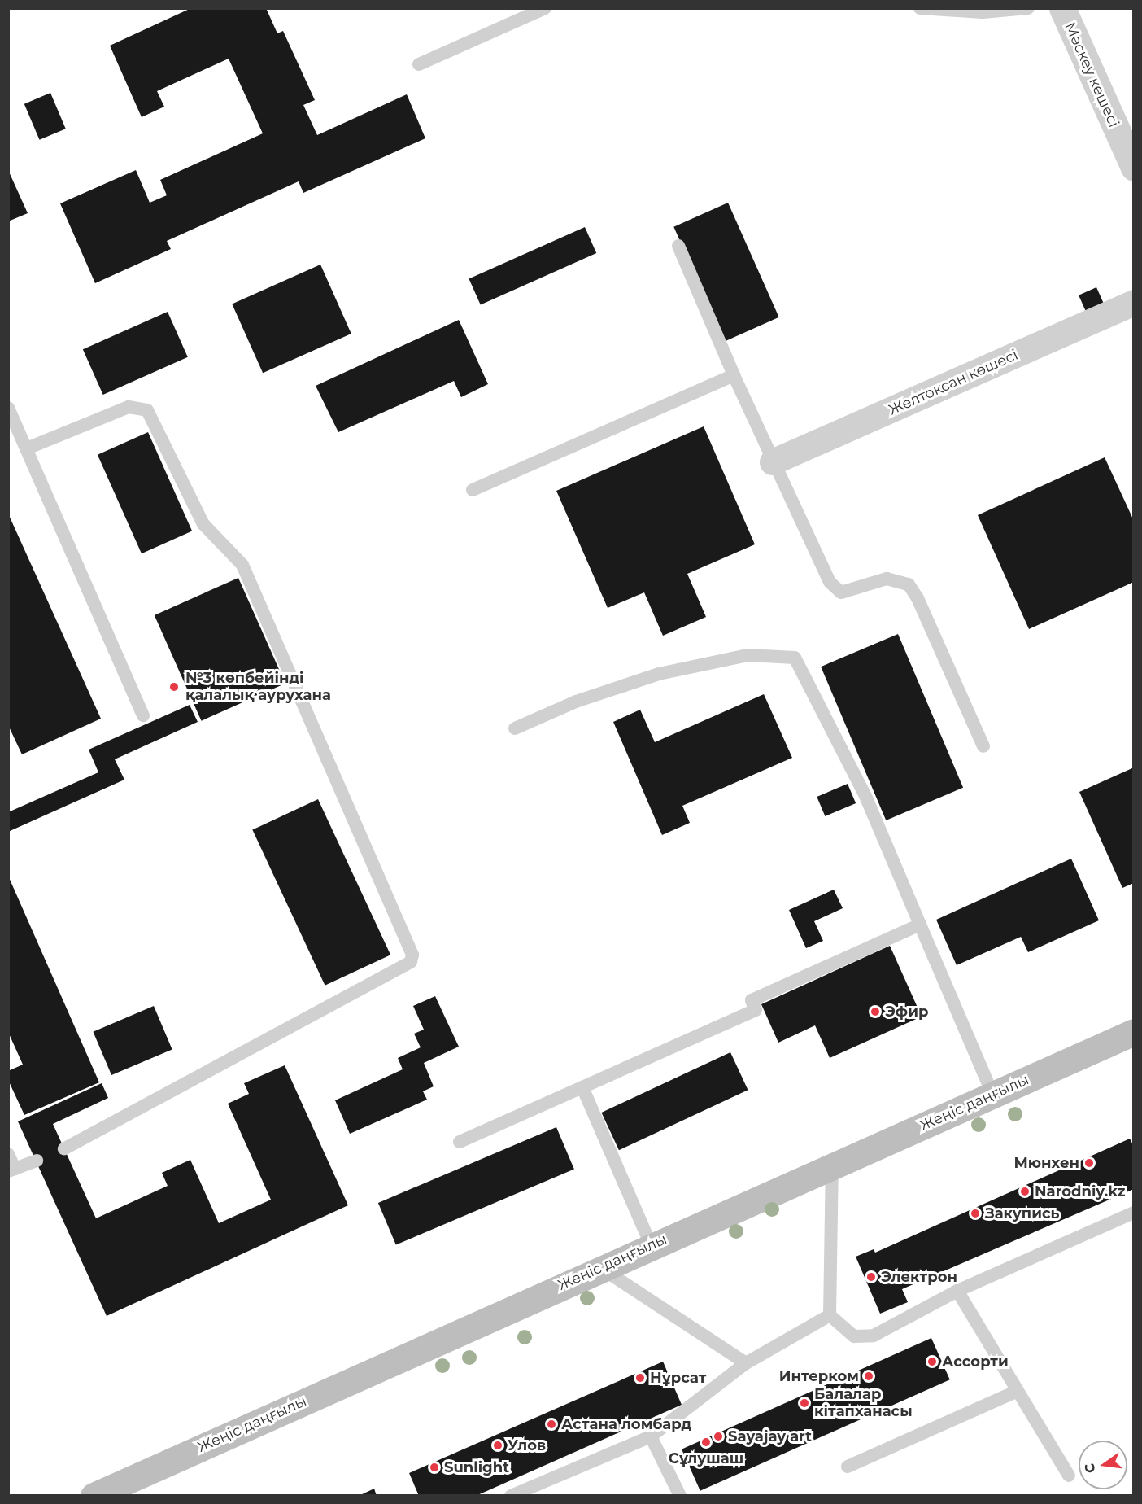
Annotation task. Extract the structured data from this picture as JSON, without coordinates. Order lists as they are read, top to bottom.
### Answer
{
  "streets": {
    "main road": ["Жеңіс даңғылы"],
    "street": ["Мәскеу көшесі", "Желтоқсан көшесі"]
  },
  "places": [
    "№3 көпбейінді қалалық аурухана",
    "Эфир",
    "Мюнхен",
    "Narodniy.kz",
    "Закупись",
    "Электрон",
    "Ассорти",
    "Интерком",
    "Нұрсат",
    "Балалар кітапханасы",
    "Астана ломбард",
    "Sayajay аrt",
    "Сұлушаш",
    "Улов",
    "Sunlight"
  ],
  "north": "left"
}
